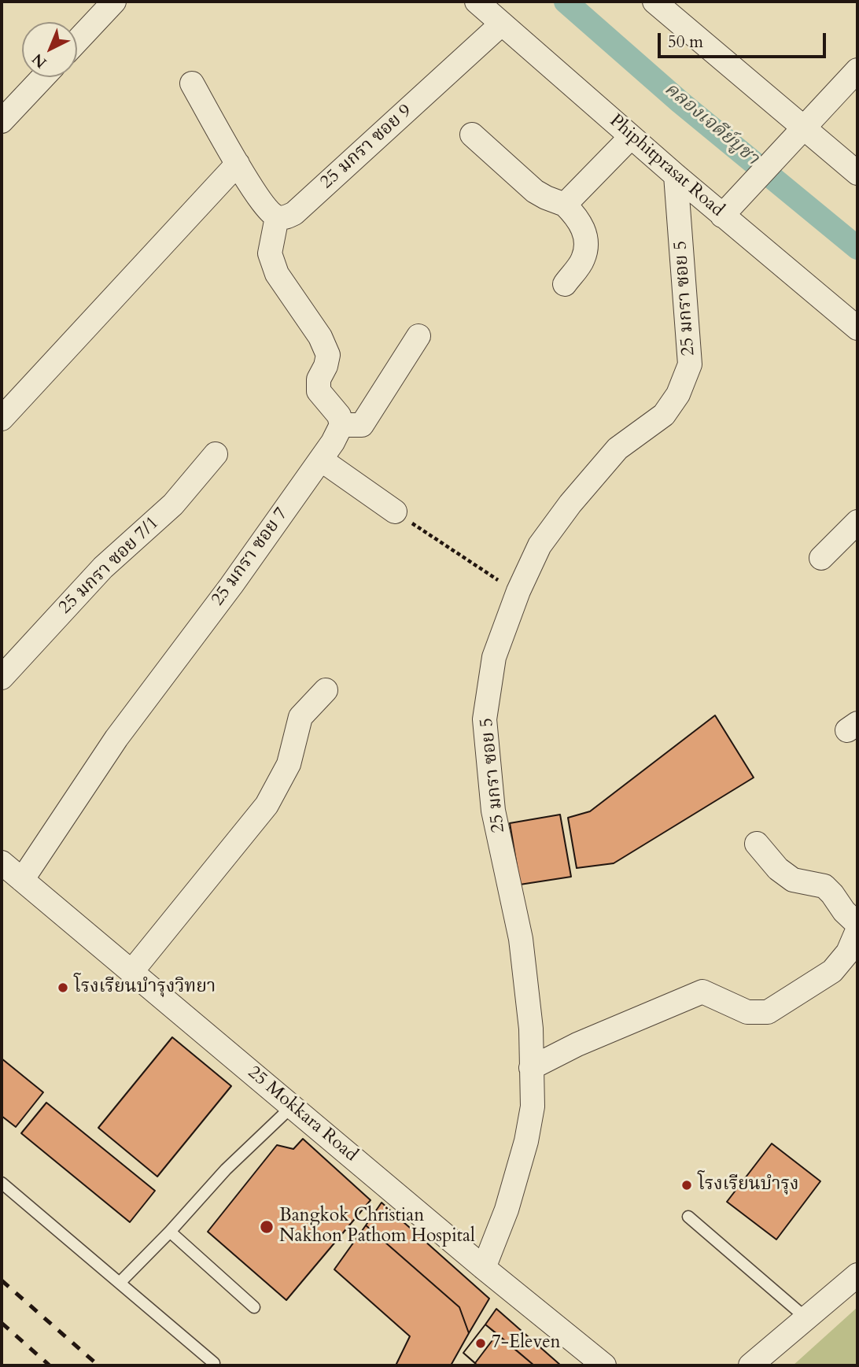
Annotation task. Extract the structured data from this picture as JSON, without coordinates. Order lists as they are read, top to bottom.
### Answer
{
  "streets": {
    "street": [
      "25 มกรา ซอย 9",
      "Phiphitprasat Road",
      "25 มกรา ซอย 5",
      "25 มกรา ซอย 7",
      "25 มกรา ซอย 7/1",
      "25 Mokkara Road"
    ]
  },
  "crossings": [
    ["25 มกรา ซอย 9", "Phiphitprasat Road"],
    ["Phiphitprasat Road", "25 มกรา ซอย 5"],
    ["25 มกรา ซอย 5", "25 Mokkara Road"],
    ["25 มกรา ซอย 7", "25 Mokkara Road"]
  ],
  "water": ["คลองเจดีย์บูชา"],
  "places": [
    "โรงเรียนบำรุงวิทยา",
    "โรงเรียนบำรุง",
    "Bangkok Christian Nakhon Pathom Hospital",
    "7-Eleven"
  ],
  "scale_bar": "50 m",
  "north": "bottom left"
}
